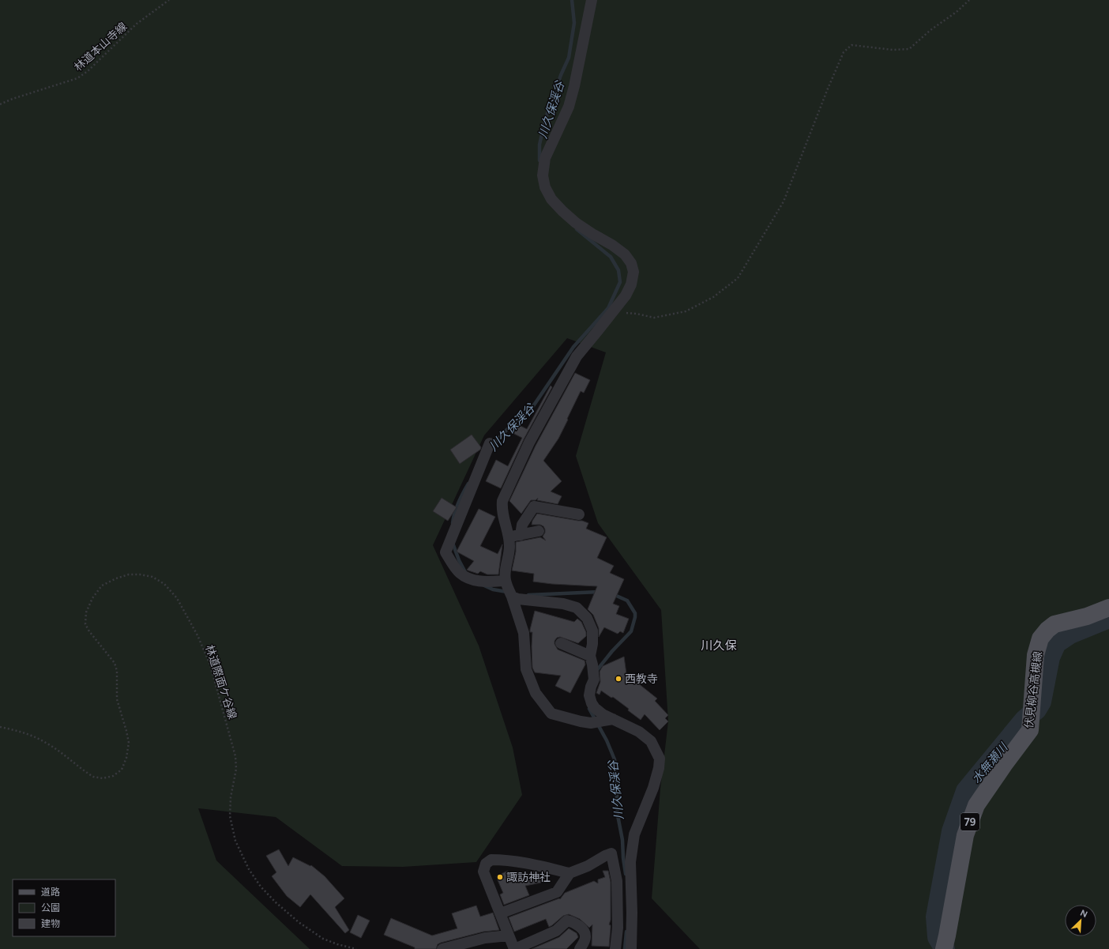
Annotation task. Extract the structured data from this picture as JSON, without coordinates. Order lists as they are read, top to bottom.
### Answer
{
  "streets": {
    "main road": ["伏見柳谷高槻線", "79"],
    "path": ["林道本山寺線", "林道際面ケ谷線"]
  },
  "districts": ["川久保"],
  "water": ["川久保渓谷", "水無瀬川"],
  "places": ["西教寺", "諏訪神社"],
  "legend": ["道路", "公園", "建物"],
  "north": "top right"
}
